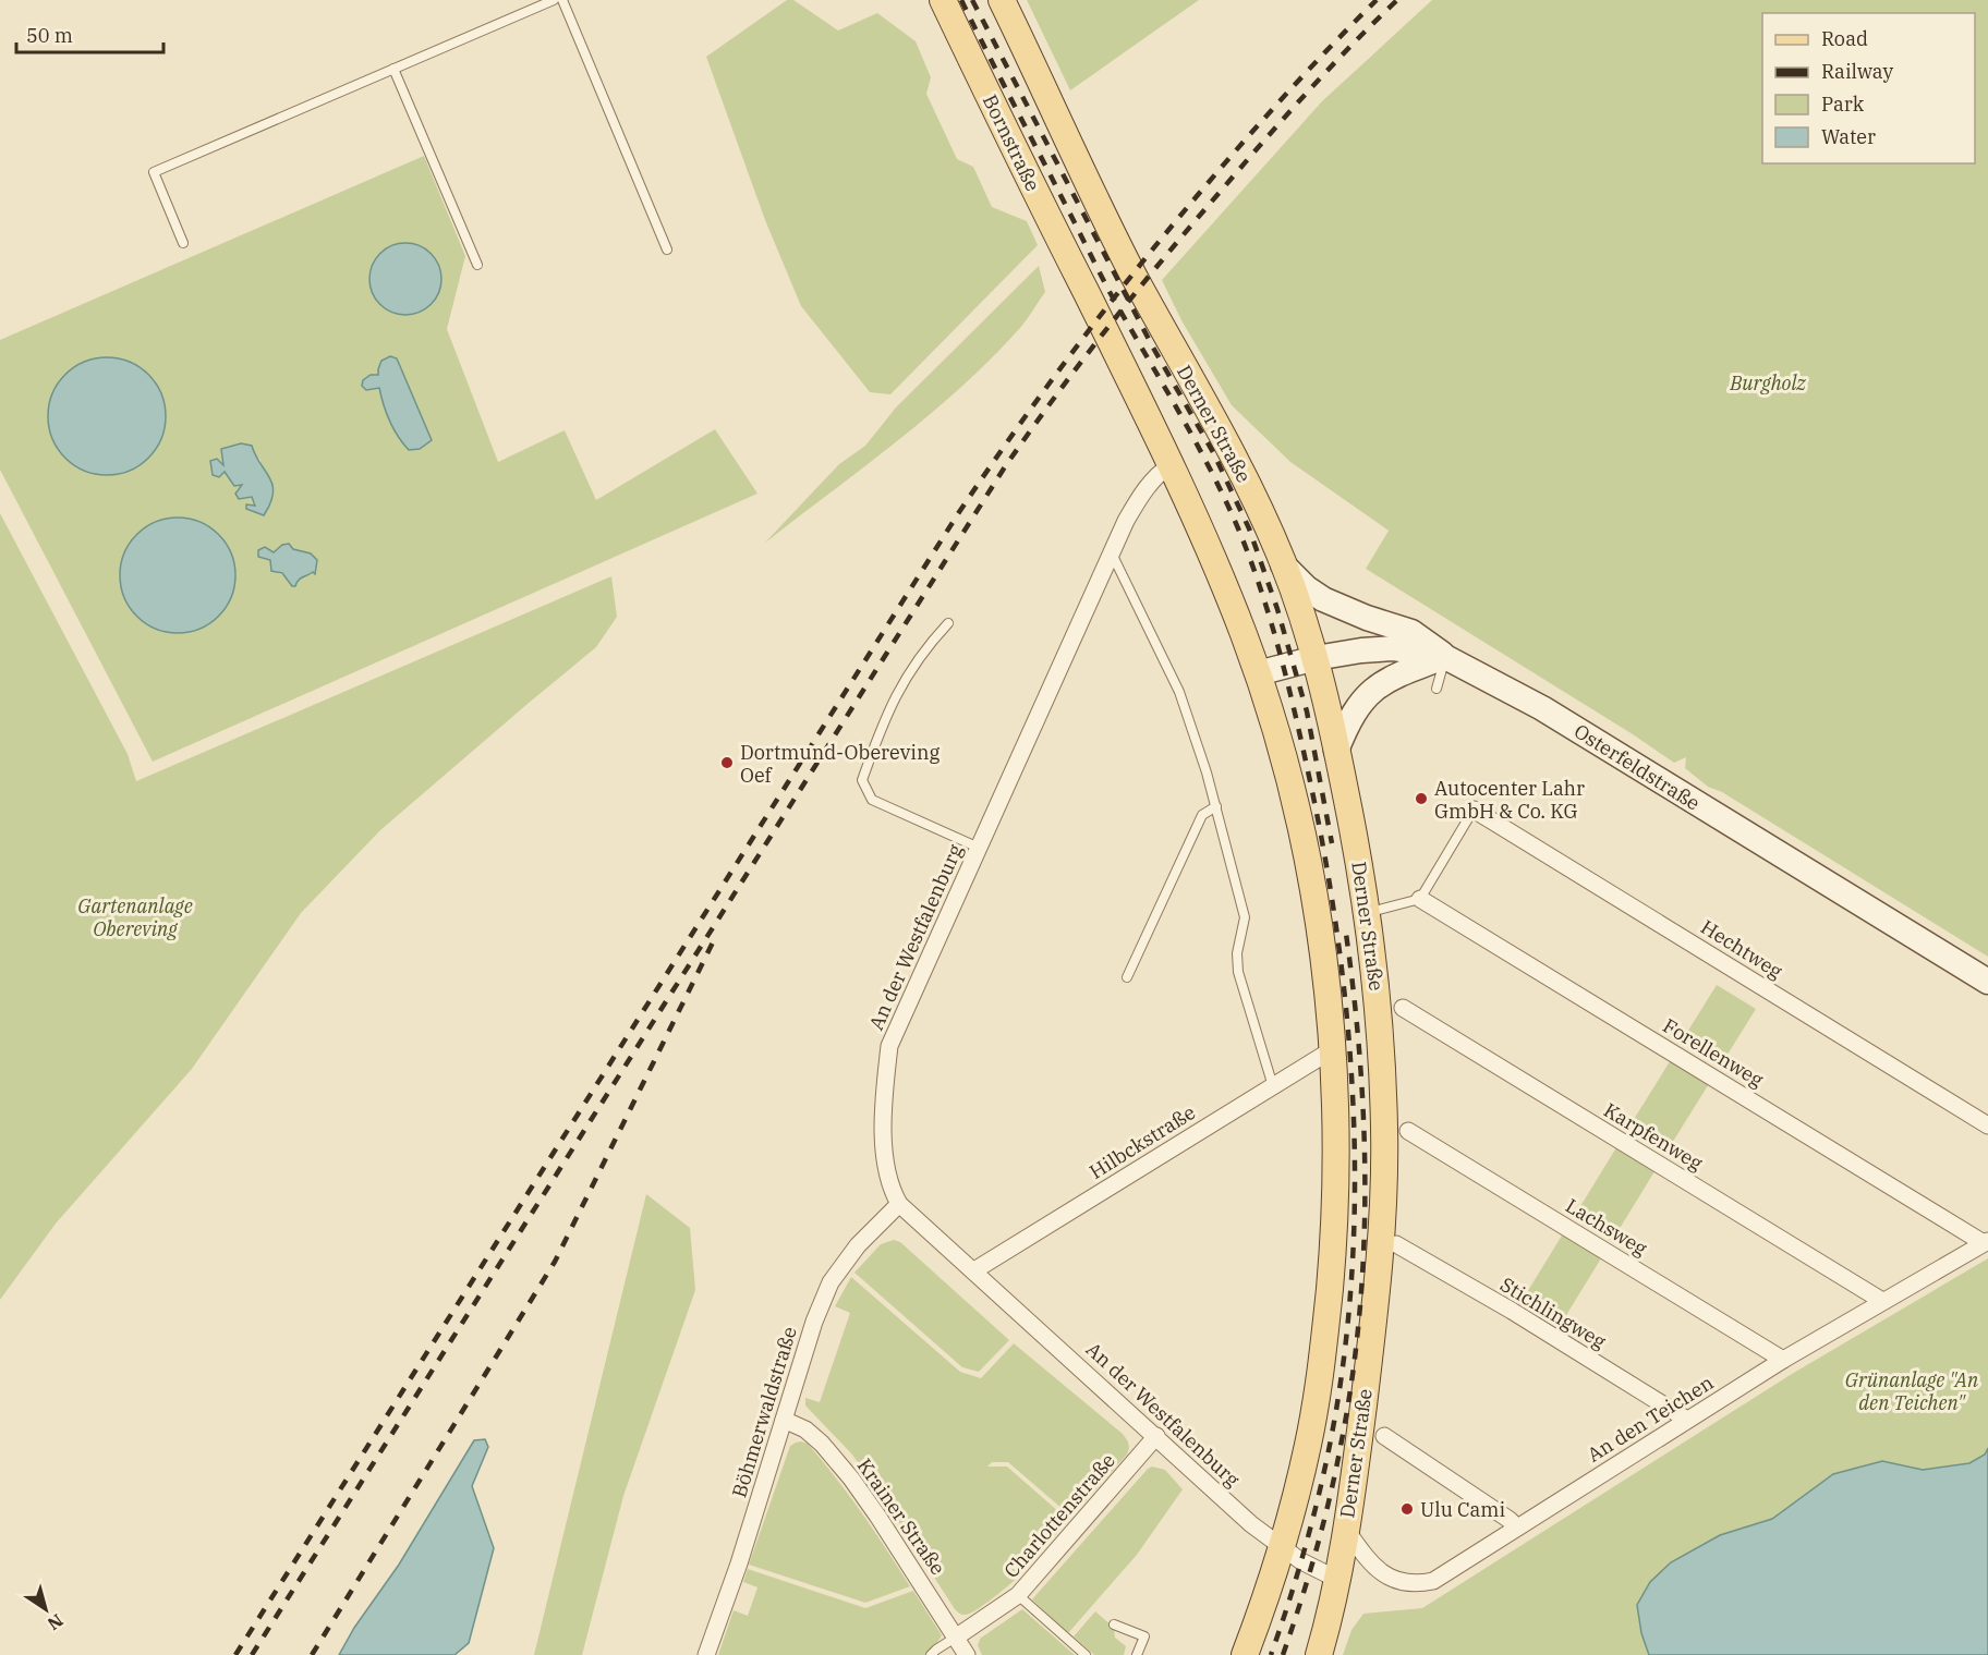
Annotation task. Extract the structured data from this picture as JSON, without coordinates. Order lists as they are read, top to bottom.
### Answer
{
  "streets": {
    "main road": ["Bornstraße", "Derner Straße"],
    "street": [
      "Osterfeldstraße",
      "An der Westfalenburg",
      "Hechtweg",
      "Forellenweg",
      "Karpfenweg",
      "Hilbckstraße",
      "Lachsweg",
      "Stichlingweg",
      "Böhmerwaldstraße",
      "An den Teichen",
      "Charlottenstraße",
      "Krainer Straße"
    ]
  },
  "crossings": [
    ["Bornstraße", "An der Westfalenburg"],
    ["Derner Straße", "Osterfeldstraße"],
    ["Derner Straße", "An der Westfalenburg"],
    ["Derner Straße", "An den Teichen"],
    ["An der Westfalenburg", "Hilbckstraße"],
    ["An der Westfalenburg", "Böhmerwaldstraße"],
    ["An der Westfalenburg", "Charlottenstraße"],
    ["Forellenweg", "An den Teichen"],
    ["Karpfenweg", "An den Teichen"],
    ["Lachsweg", "An den Teichen"],
    ["Stichlingweg", "An den Teichen"],
    ["Böhmerwaldstraße", "Krainer Straße"],
    ["Charlottenstraße", "Krainer Straße"]
  ],
  "parks": ["Burgholz", "Gartenanlage Obereving", "Grünanlage \"An den Teichen\""],
  "places": ["Dortmund-Obereving Oef", "Autocenter Lahr GmbH & Co. KG", "Ulu Cami"],
  "legend": [
    "Road",
    "Railway",
    "Park",
    "Water"
  ],
  "scale_bar": "50 m",
  "north": "bottom right"
}
